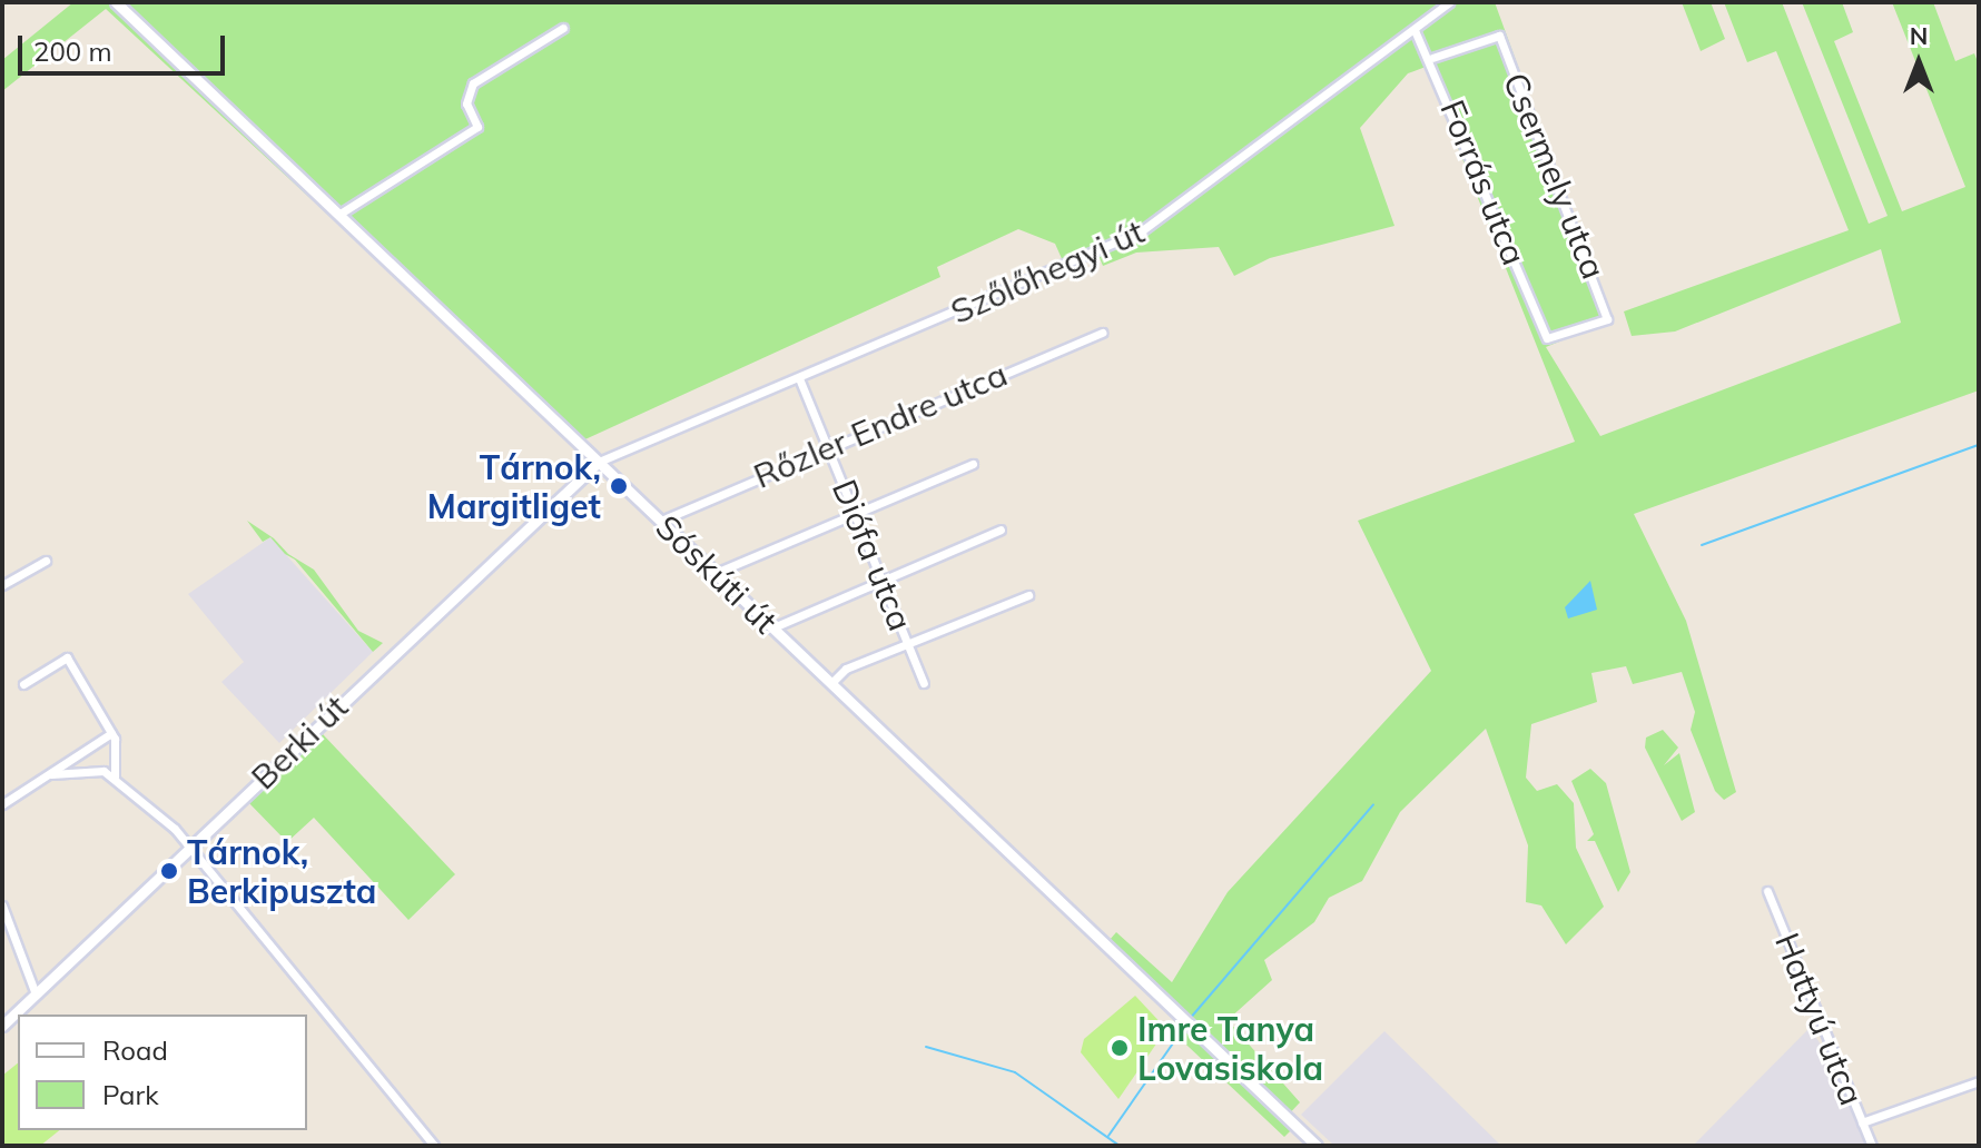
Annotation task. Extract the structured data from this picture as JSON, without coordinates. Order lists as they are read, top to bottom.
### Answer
{
  "streets": {
    "main road": ["Sóskúti út", "Berki út"],
    "street": [
      "Csermely utca",
      "Forrás utca",
      "Szőlőhegyi út",
      "Rőzler Endre utca",
      "Diófa utca",
      "Hattyú utca"
    ]
  },
  "crossings": [
    ["Csermely utca", "Forrás utca"],
    ["Forrás utca", "Szőlőhegyi út"],
    ["Szőlőhegyi út", "Diófa utca"],
    ["Szőlőhegyi út", "Sóskúti út"],
    ["Szőlőhegyi út", "Berki út"],
    ["Rőzler Endre utca", "Diófa utca"],
    ["Rőzler Endre utca", "Sóskúti út"],
    ["Sóskúti út", "Berki út"]
  ],
  "places": ["Tárnok, Margitliget", "Tárnok, Berkipuszta", "Imre Tanya Lovasiskola"],
  "legend": ["Road", "Park"],
  "scale_bar": "200 m",
  "north": "top"
}
